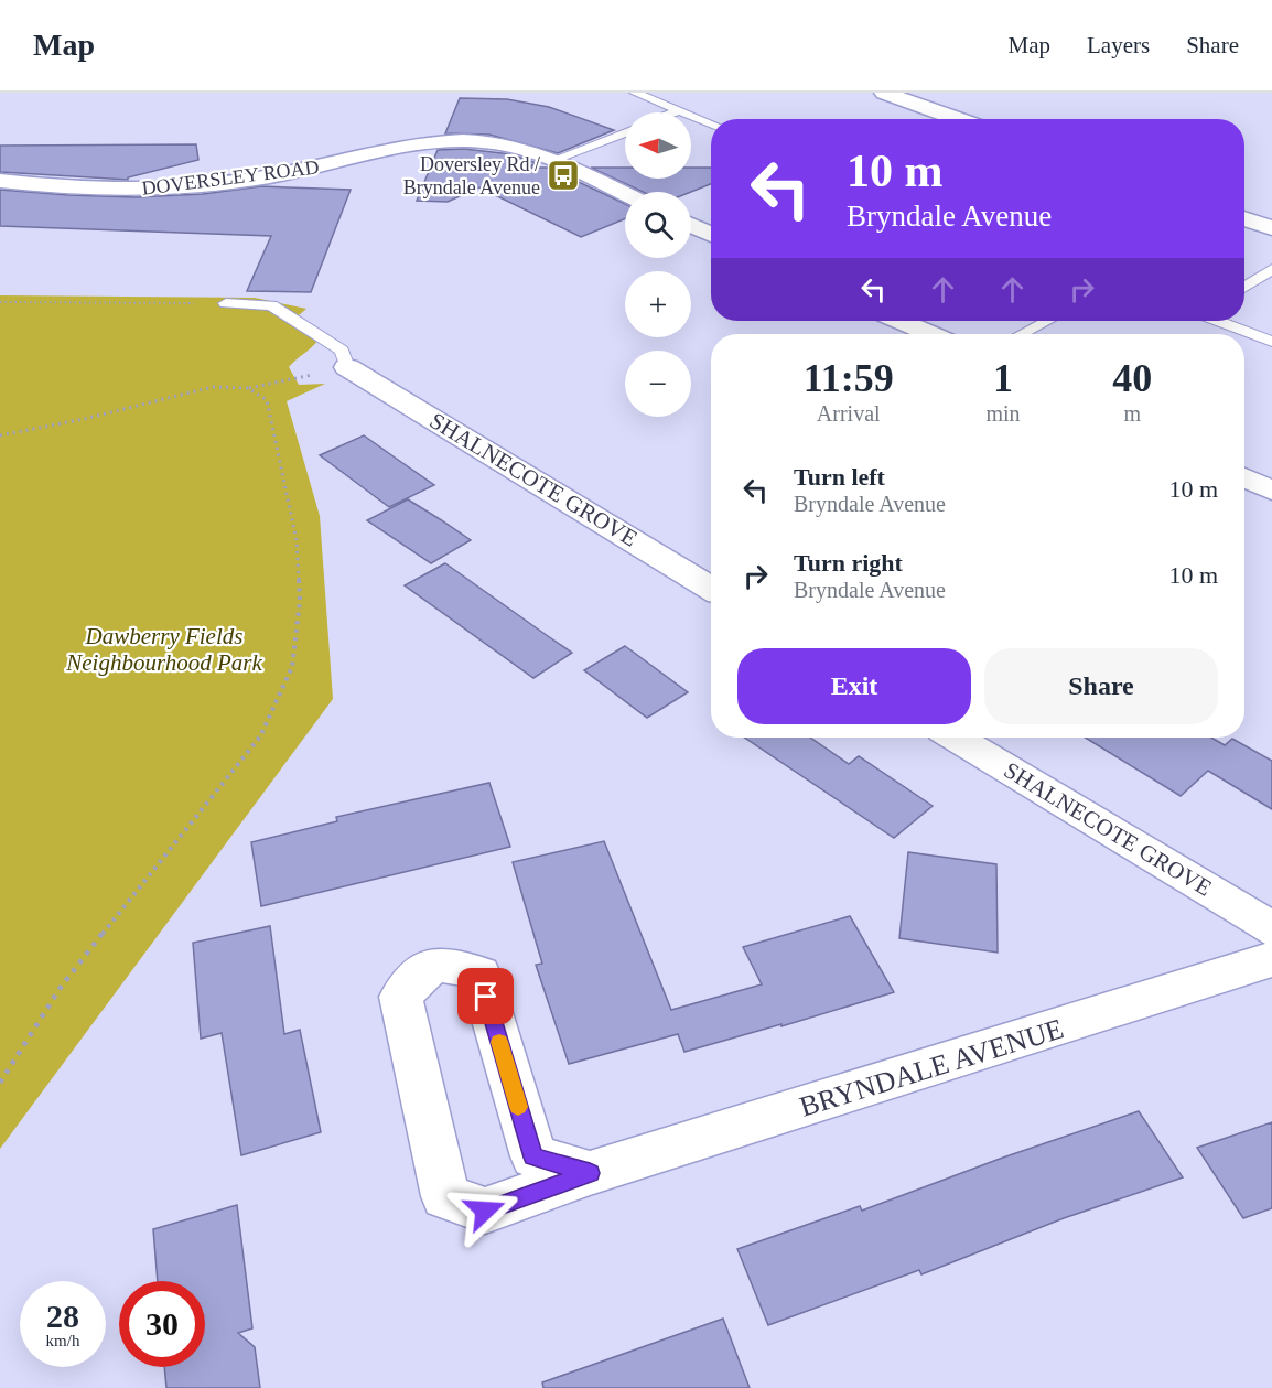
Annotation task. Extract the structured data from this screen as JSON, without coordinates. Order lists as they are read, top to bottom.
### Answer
{
  "streets": {
    "street": ["DOVERSLEY ROAD", "SHALNECOTE GROVE", "BRYNDALE AVENUE"]
  },
  "parks": ["Dawberry Fields Neighbourhood Park"],
  "places": {
    "bus stop": ["Doversley Rd / Bryndale Avenue"]
  },
  "north": "left",
  "page": {
    "header": "Map",
    "nav": ["Map", "Layers", "Share"],
    "map_buttons": ["+", "−"],
    "turn": ["10 m", "Bryndale Avenue"],
    "eta": [
      "11:59",
      "Arrival",
      "1",
      "min",
      "40",
      "m"
    ],
    "list": [
      {
        "name": "Turn left",
        "note": "Bryndale Avenue",
        "value": "10 m"
      },
      {
        "name": "Turn right",
        "note": "Bryndale Avenue",
        "value": "10 m"
      }
    ],
    "buttons": ["Exit", "Share"],
    "speed": "28 km/h",
    "limit": "30"
  }
}
